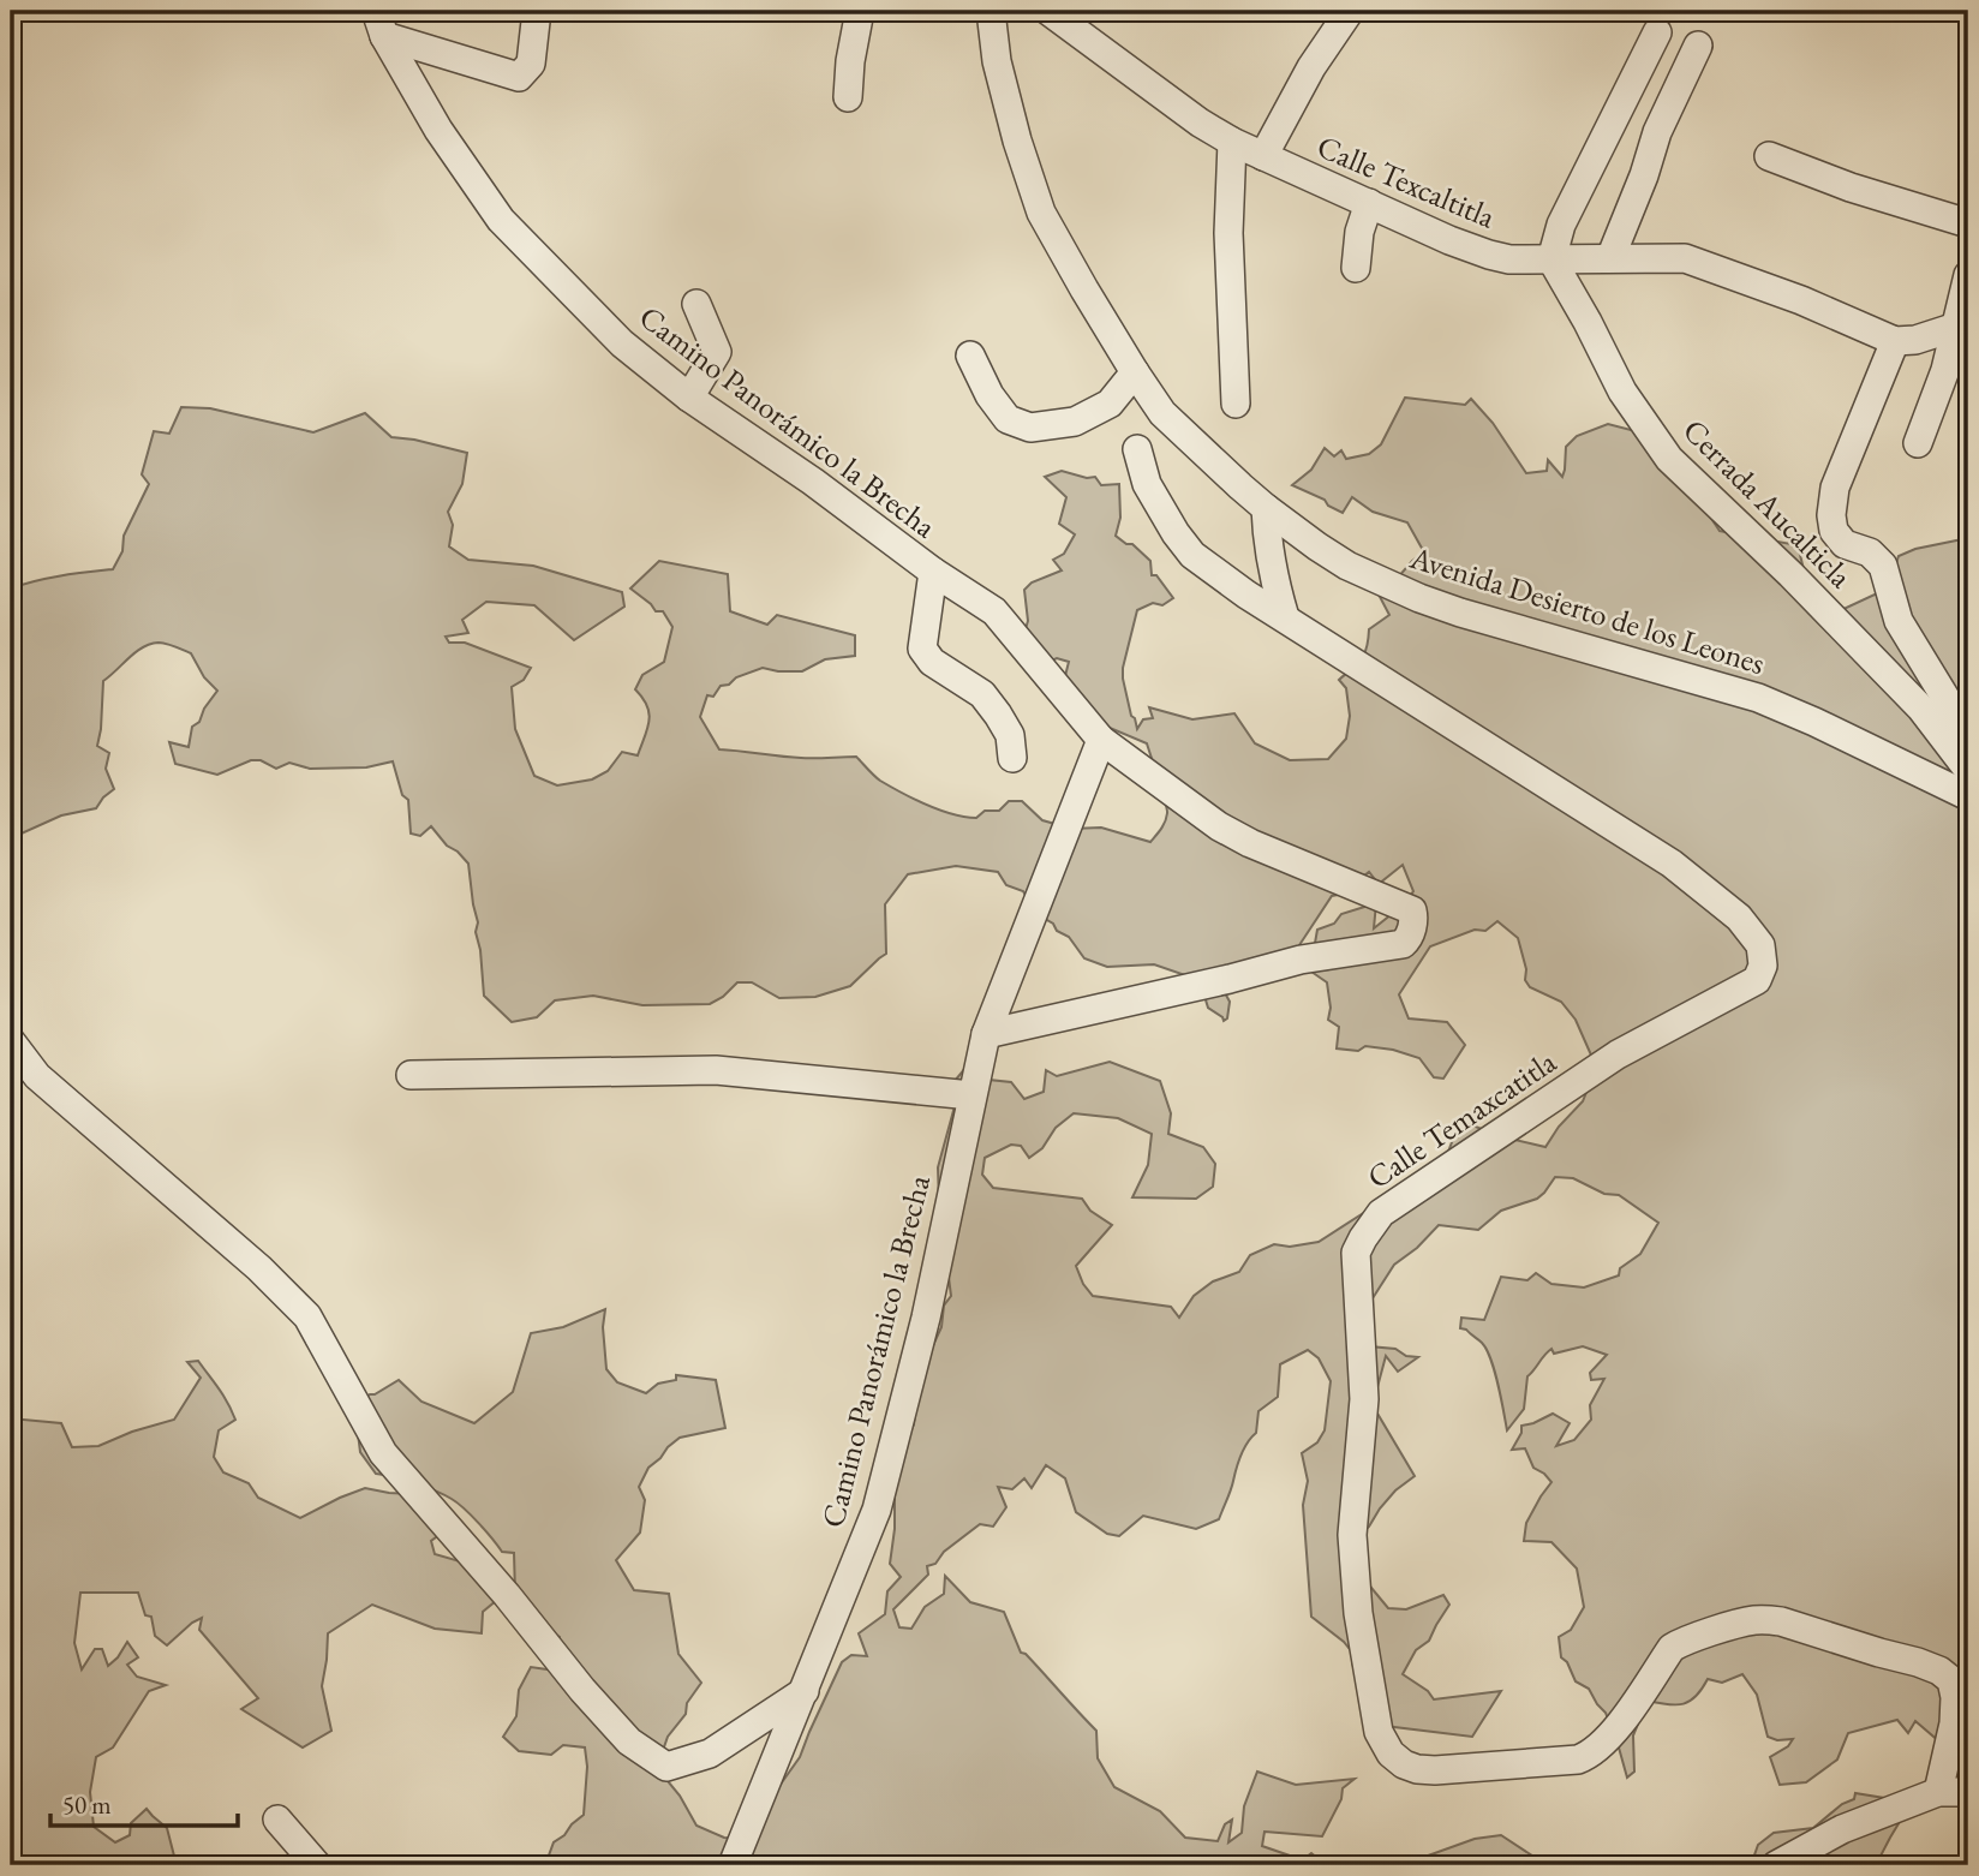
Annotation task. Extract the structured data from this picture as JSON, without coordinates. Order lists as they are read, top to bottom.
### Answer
{
  "streets": {
    "street": [
      "Calle Texcaltitla",
      "Camino Panorámico la Brecha",
      "Cerrada Aucalticla",
      "Avenida Desierto de los Leones",
      "Calle Temaxcatitla"
    ]
  },
  "crossings": [
    ["Calle Texcaltitla", "Cerrada Aucalticla"]
  ],
  "scale_bar": "50 m"
}
